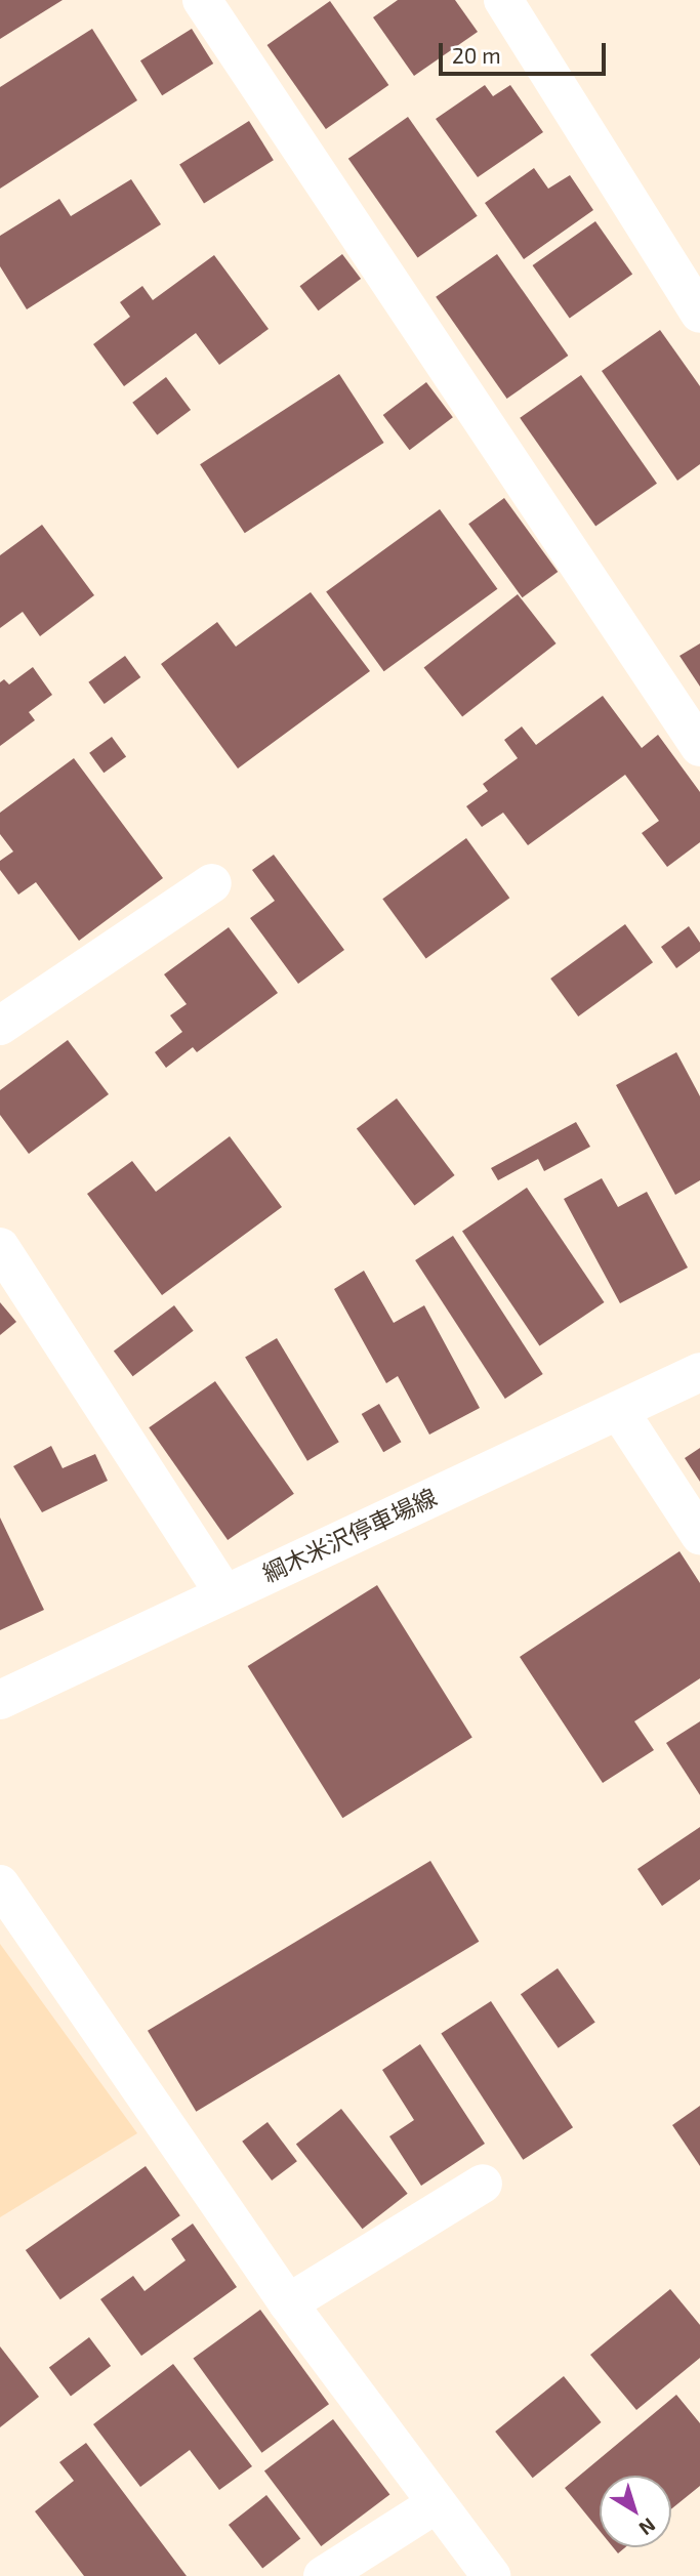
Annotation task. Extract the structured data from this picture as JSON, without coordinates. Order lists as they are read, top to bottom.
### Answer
{
  "streets": {
    "street": ["綱木米沢停車場線"]
  },
  "scale_bar": "20 m",
  "north": "bottom right"
}
